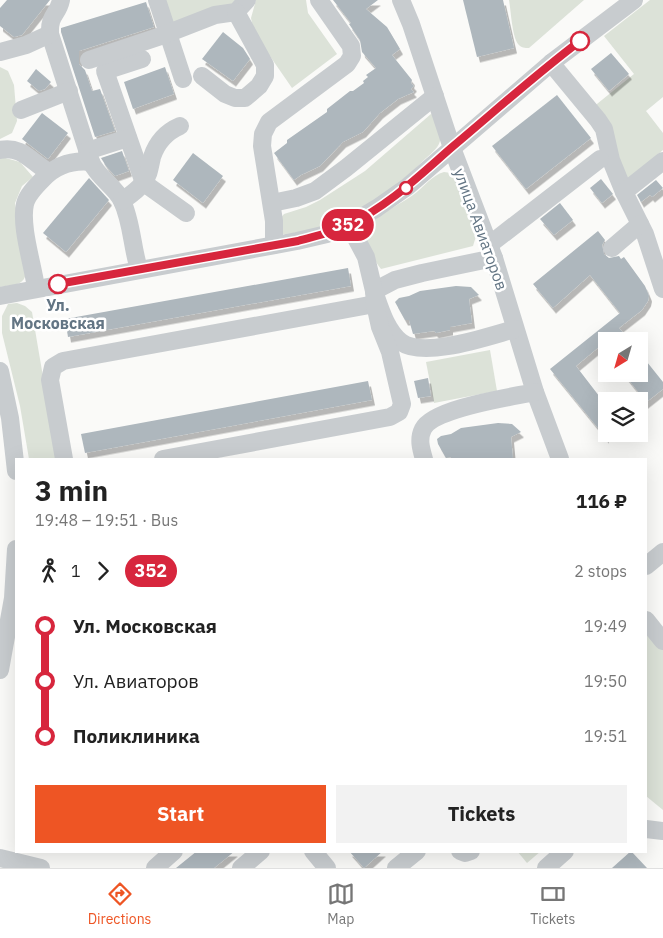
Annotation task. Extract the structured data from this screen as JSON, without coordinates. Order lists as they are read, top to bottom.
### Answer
{
  "streets": {
    "street": ["улица Авиаторов"]
  },
  "places": ["Ул. Московская"],
  "lines": ["bus line 352"],
  "north": "bottom left",
  "page": {
    "on_map": "352",
    "heading": ["3 min", "19:48 – 19:51 · Bus", "116 ₽"],
    "legs": ["1", "352", "2 stops"],
    "list": [
      {
        "name": "Ул. Московская",
        "value": "19:49"
      },
      {
        "name": "Ул. Авиаторов",
        "value": "19:50"
      },
      {
        "name": "Поликлиника",
        "value": "19:51"
      }
    ],
    "buttons": ["Start", "Tickets"],
    "tabs": ["Directions", "Map", "Tickets"]
  }
}
